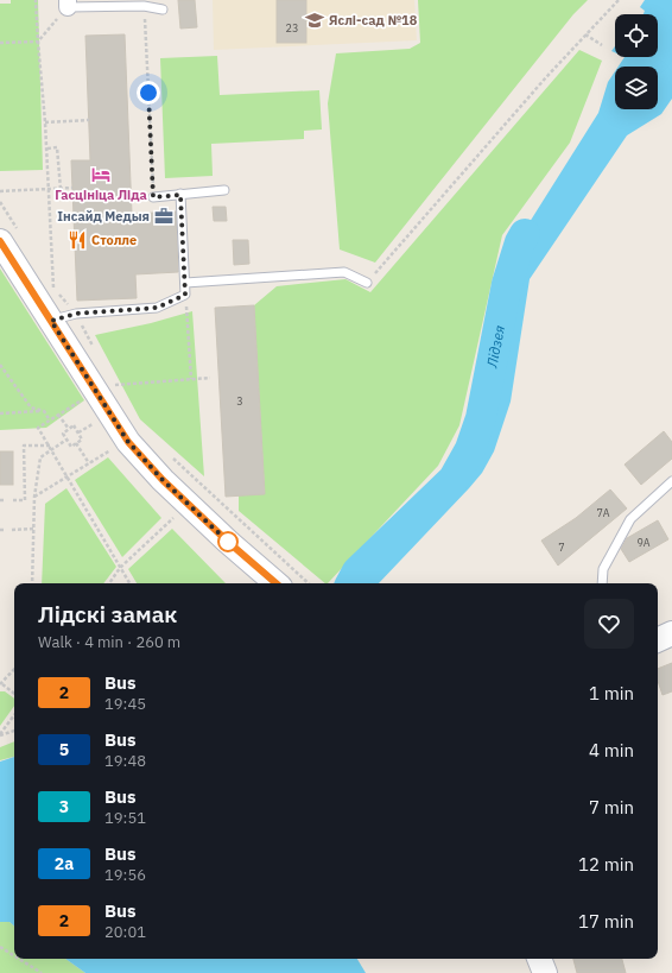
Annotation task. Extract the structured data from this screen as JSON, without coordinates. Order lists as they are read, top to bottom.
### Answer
{
  "water": ["Лідзея"],
  "places": {
    "school or university": ["Яслі-сад №18"],
    "hotel": ["Гасцініца Ліда"],
    "office": ["Інсайд Медыя"],
    "restaurant": ["Столле"]
  },
  "lines": ["bus line 2"],
  "house_numbers": [
    "23",
    "3",
    "7А",
    "9А",
    "7"
  ],
  "page": {
    "heading": ["Лідскі замак", "Walk · 4 min · 260 m"],
    "list": [
      {
        "mark": "2",
        "name": "Bus",
        "note": "19:45",
        "value": "1 min"
      },
      {
        "mark": "5",
        "name": "Bus",
        "note": "19:48",
        "value": "4 min"
      },
      {
        "mark": "3",
        "name": "Bus",
        "note": "19:51",
        "value": "7 min"
      },
      {
        "mark": "2а",
        "name": "Bus",
        "note": "19:56",
        "value": "12 min"
      },
      {
        "mark": "2",
        "name": "Bus",
        "note": "20:01",
        "value": "17 min"
      }
    ]
  }
}
